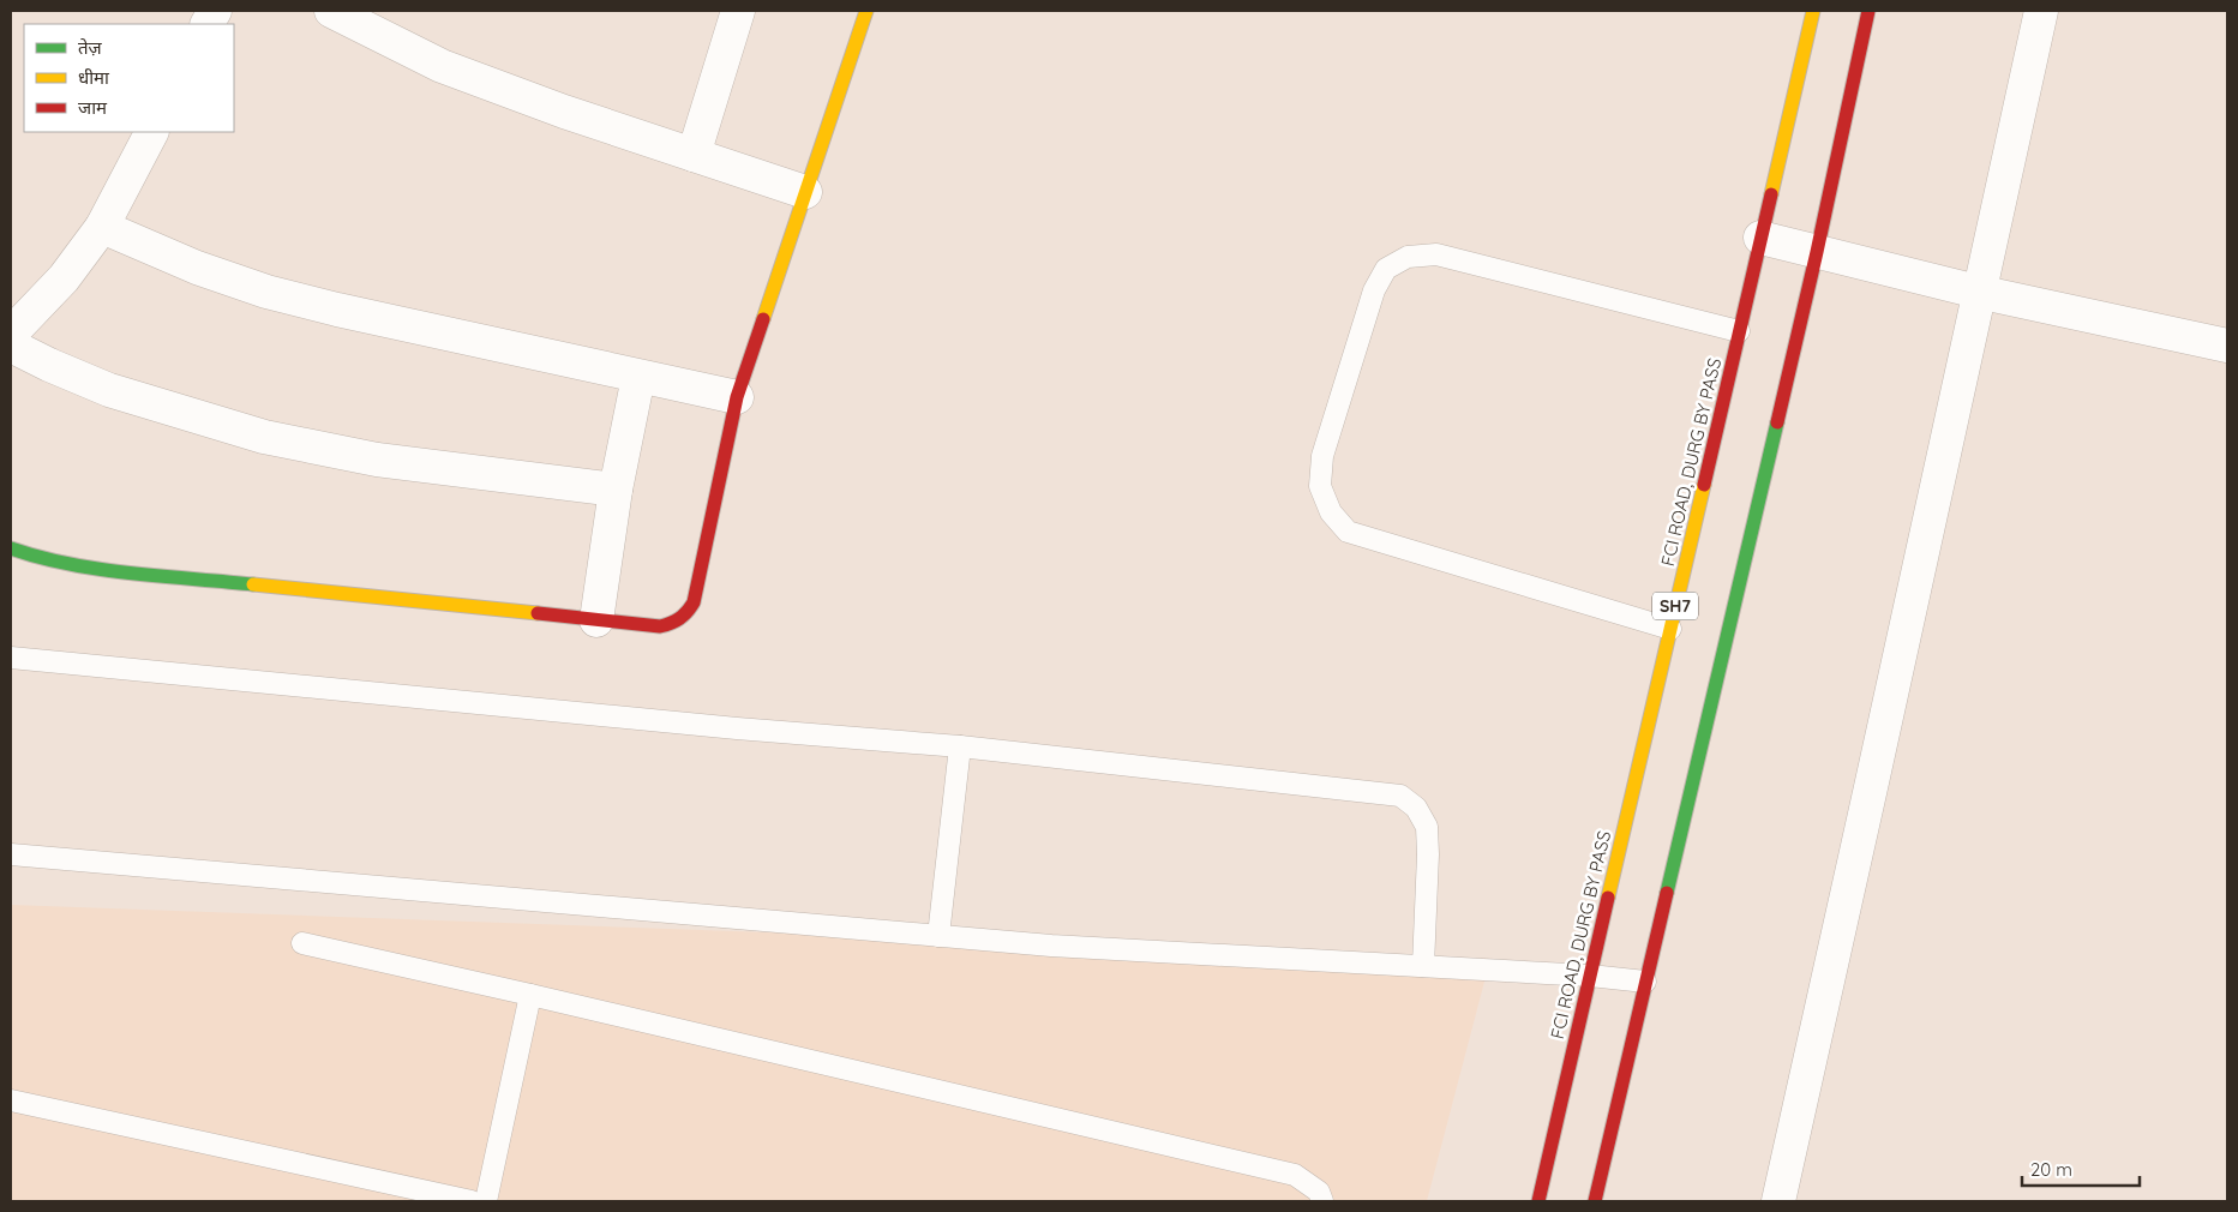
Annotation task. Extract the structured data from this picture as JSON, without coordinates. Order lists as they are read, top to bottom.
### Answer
{
  "streets": {
    "main road": ["FCI ROAD, DURG BY PASS", "SH7"]
  },
  "legend": ["तेज़", "धीमा", "जाम"],
  "scale_bar": "20 m"
}
